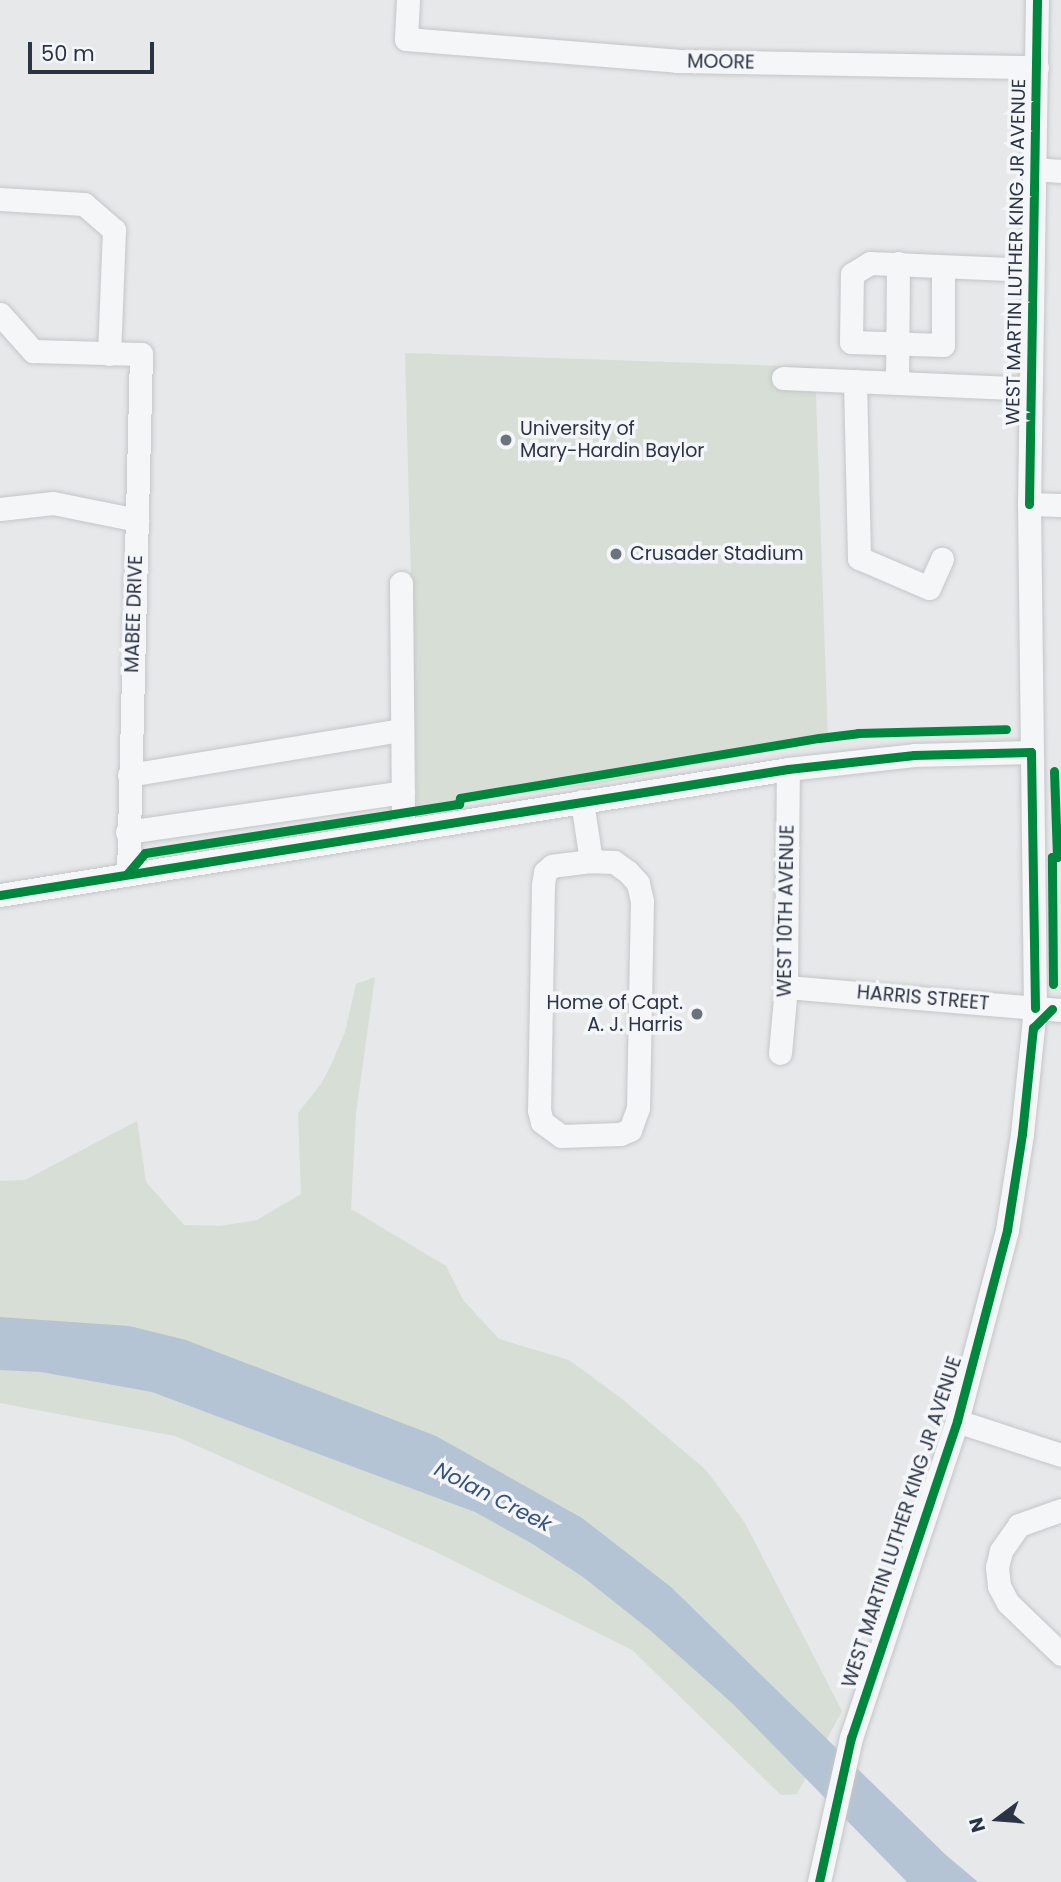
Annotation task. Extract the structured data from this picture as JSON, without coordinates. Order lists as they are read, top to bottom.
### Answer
{
  "streets": {
    "street": [
      "MOORE",
      "WEST MARTIN LUTHER KING JR AVENUE",
      "MABEE DRIVE",
      "WEST 10TH AVENUE",
      "HARRIS STREET"
    ]
  },
  "crossings": [
    ["MOORE", "WEST MARTIN LUTHER KING JR AVENUE"],
    ["WEST MARTIN LUTHER KING JR AVENUE", "HARRIS STREET"],
    ["WEST 10TH AVENUE", "HARRIS STREET"]
  ],
  "water": ["Nolan Creek"],
  "places": ["University of Mary-Hardin Baylor", "Crusader Stadium", "Home of Capt. A. J. Harris"],
  "scale_bar": "50 m",
  "north": "left"
}
